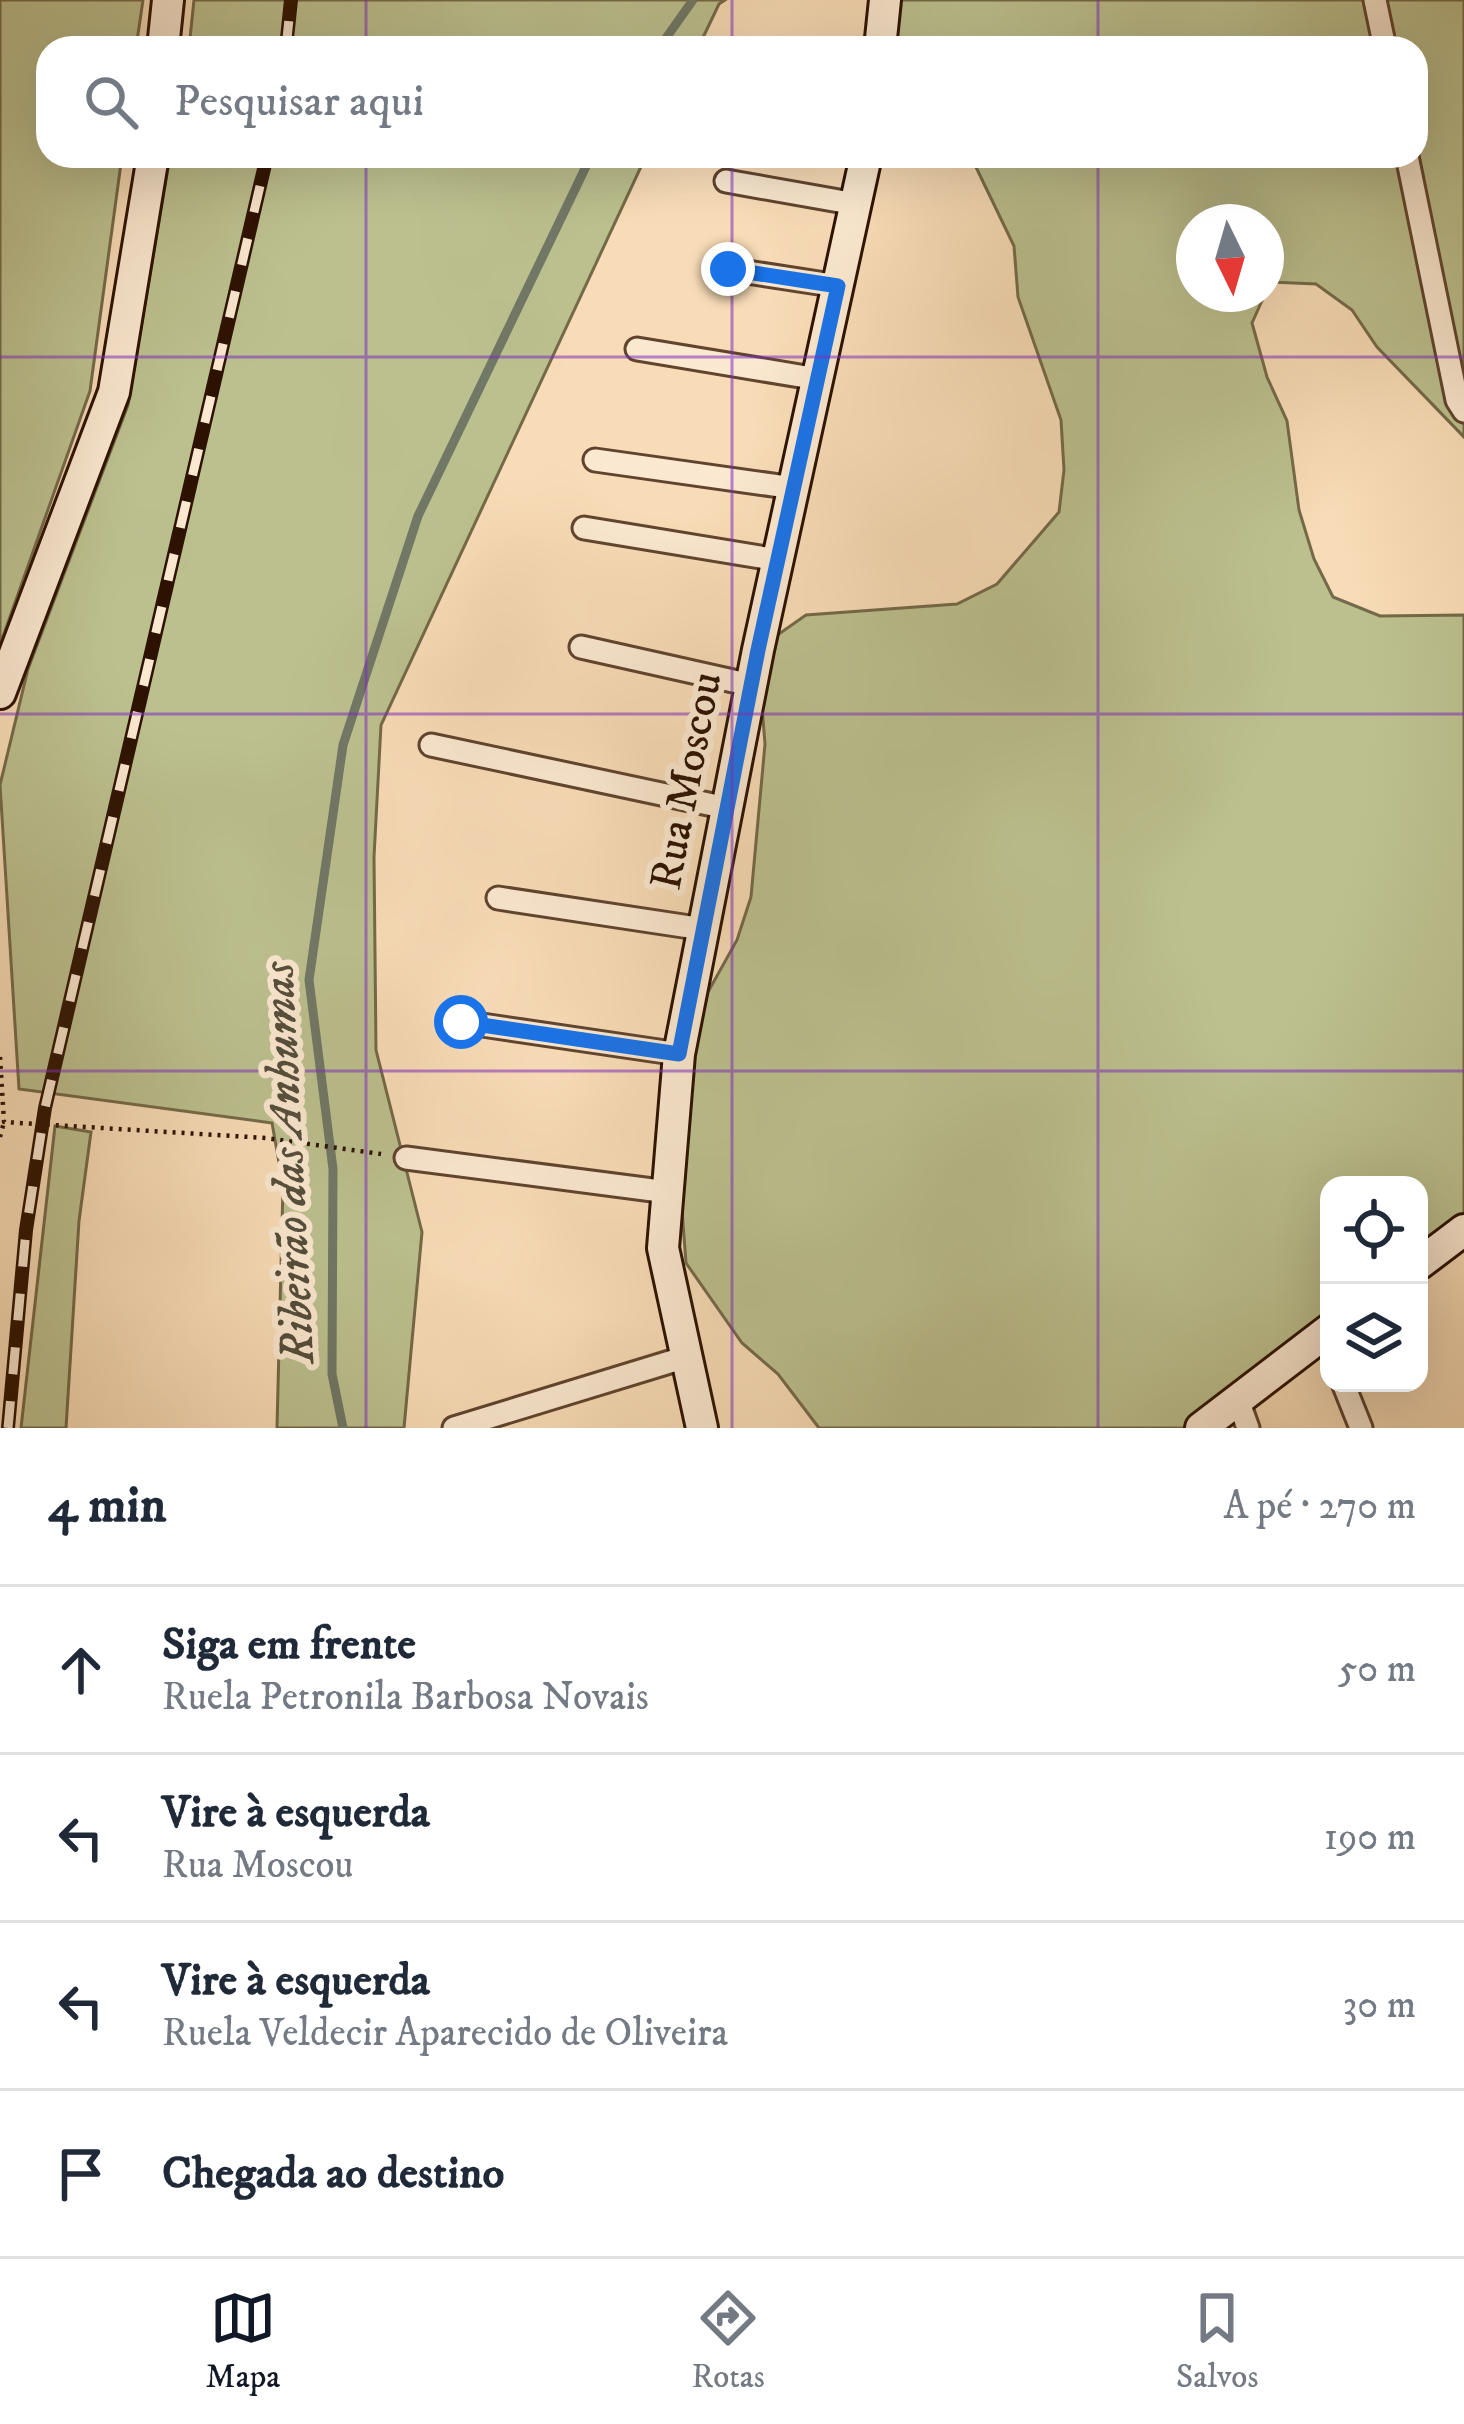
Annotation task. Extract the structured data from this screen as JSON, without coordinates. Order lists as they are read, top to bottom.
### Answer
{
  "streets": {
    "street": ["Rua Moscou"]
  },
  "water": ["Ribeirão das Anhumas"],
  "north": "bottom",
  "page": {
    "search": "Pesquisar aqui",
    "heading": ["4 min", "A pé · 270 m"],
    "list": [
      ["Siga em frente", "Ruela Petronila Barbosa Novais", "50 m"],
      ["Vire à esquerda", "Rua Moscou", "190 m"],
      ["Vire à esquerda", "Ruela Veldecir Aparecido de Oliveira", "30 m"],
      "Chegada ao destino"
    ],
    "nav": ["Mapa", "Rotas", "Salvos"]
  }
}
